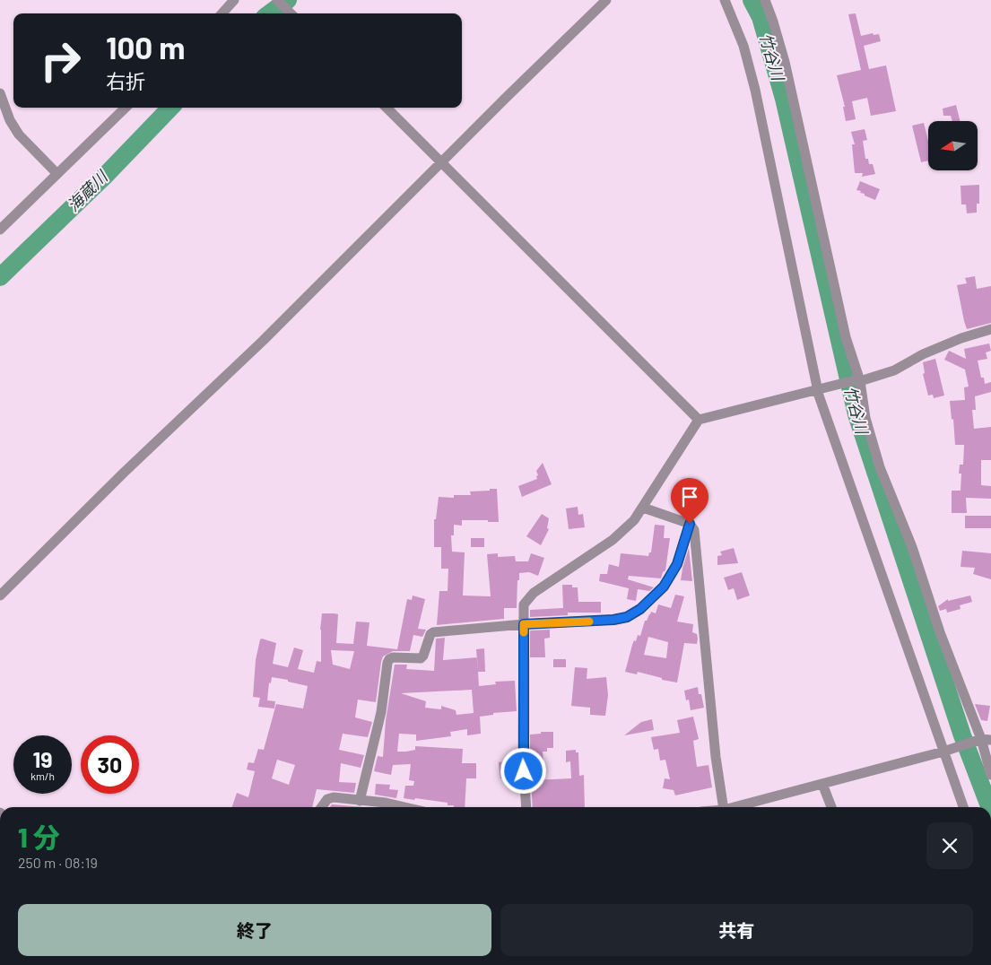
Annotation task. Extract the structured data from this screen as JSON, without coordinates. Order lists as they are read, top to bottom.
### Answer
{
  "water": ["竹谷川", "海蔵川"],
  "north": "left",
  "page": {
    "turn": ["100 m", "右折"],
    "speed": "19 km/h",
    "limit": "30",
    "heading": ["1 分", "250 m · 08:19"],
    "buttons": ["終了", "共有"]
  }
}
